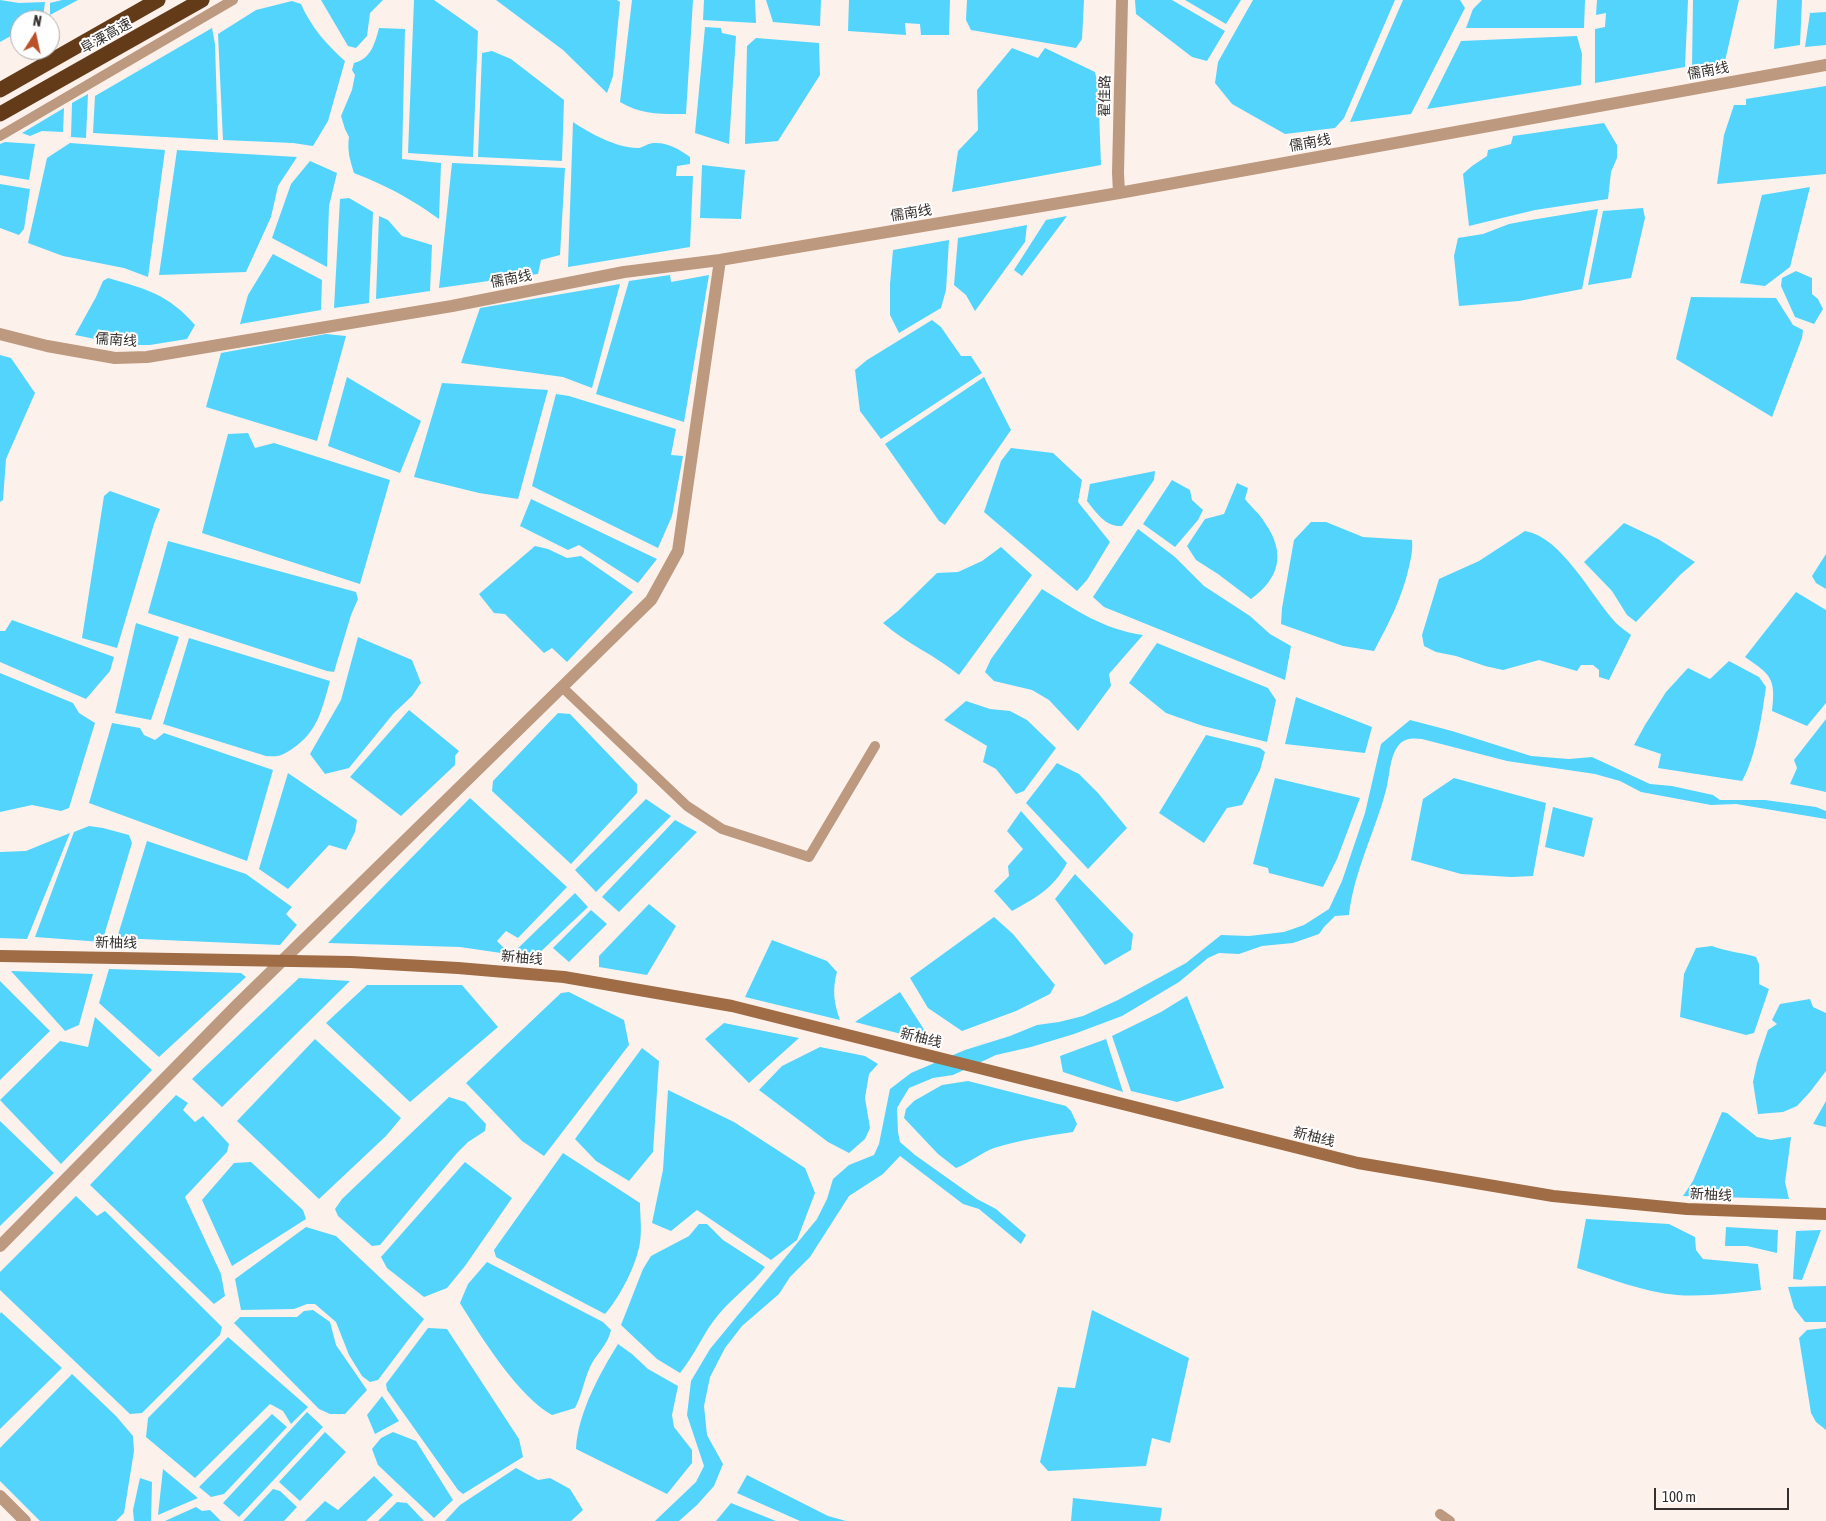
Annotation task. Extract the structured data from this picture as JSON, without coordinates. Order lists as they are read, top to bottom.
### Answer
{
  "streets": {
    "highway": ["阜溧高速"],
    "main road": ["新柚线"],
    "street": ["儒南线", "翟佳路"]
  },
  "crossings": [
    ["儒南线", "翟佳路"]
  ],
  "scale_bar": "100 m",
  "north": "top"
}
